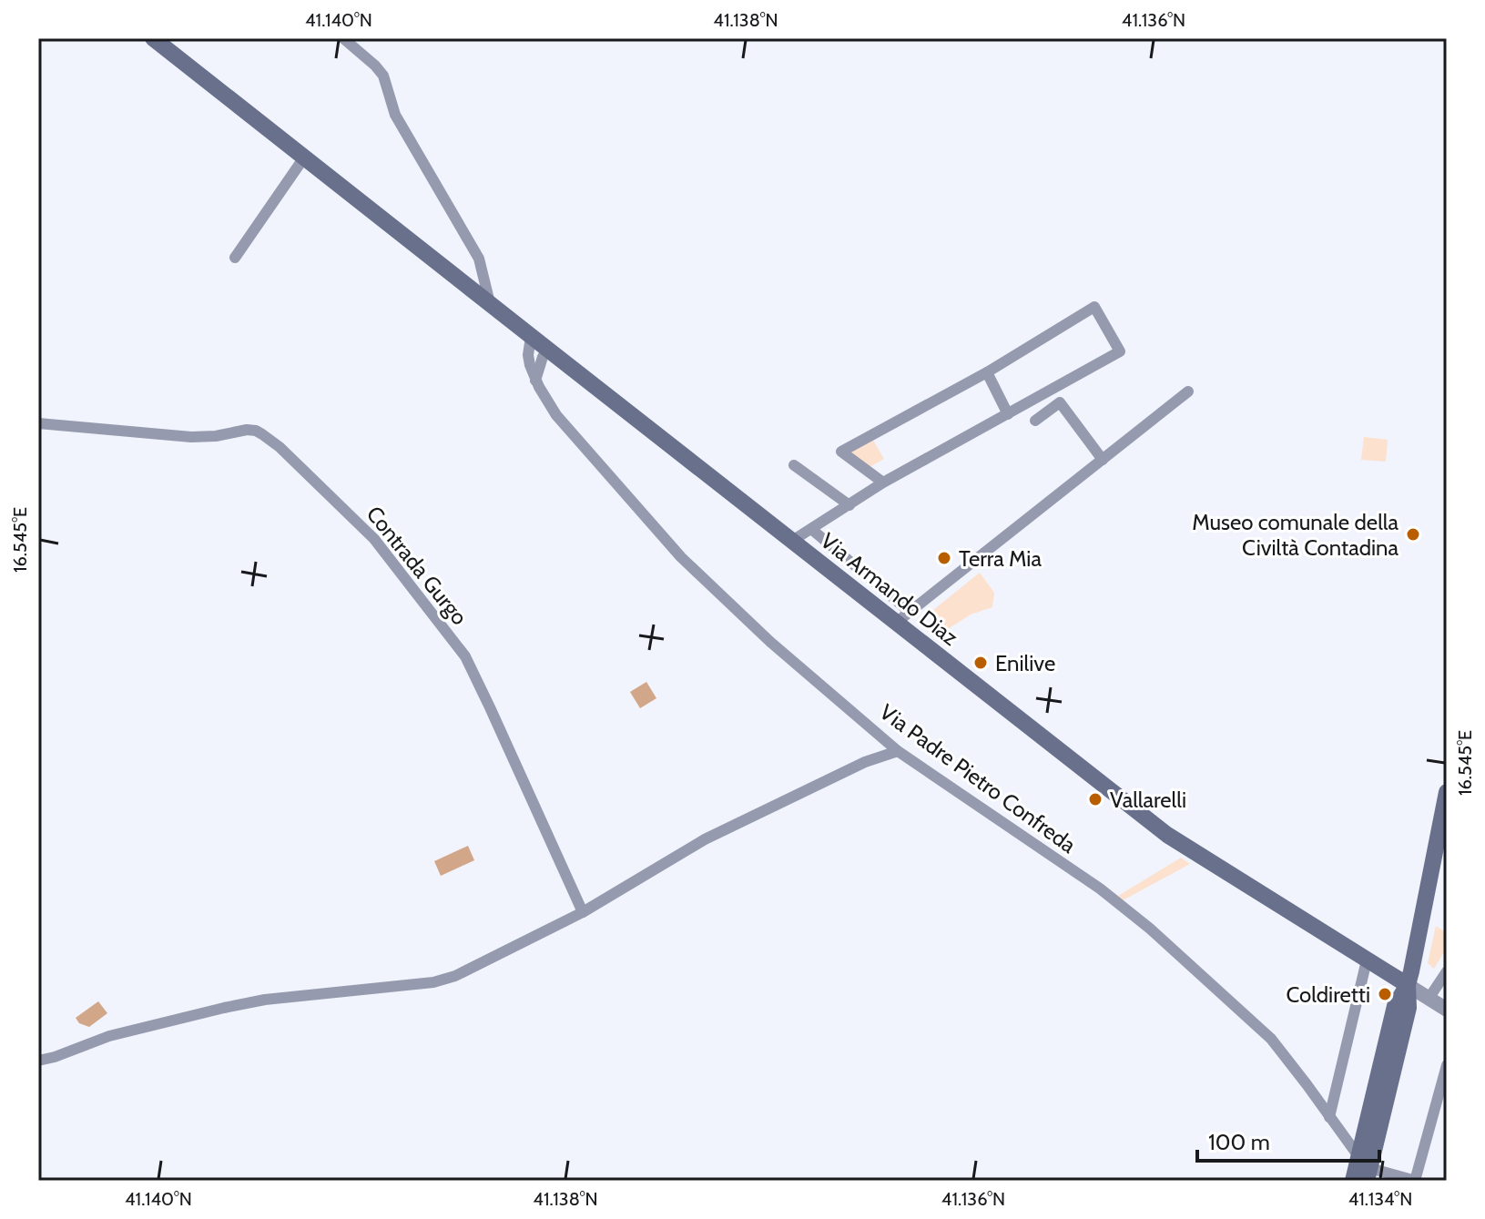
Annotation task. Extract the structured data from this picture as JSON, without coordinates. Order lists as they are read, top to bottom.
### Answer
{
  "streets": {
    "main road": ["Via Armando Diaz"],
    "street": ["Contrada Gurgo", "Via Padre Pietro Confreda"]
  },
  "crossings": [
    ["Via Armando Diaz", "Via Padre Pietro Confreda"]
  ],
  "places": [
    "Museo comunale della Civiltà Contadina",
    "Terra Mia",
    "Enilive",
    "Vallarelli",
    "Coldiretti"
  ],
  "scale_bar": "100 m",
  "coordinates": [
    "41.140°N",
    "41.138°N",
    "41.136°N",
    "16.545°E",
    "41.134°N"
  ]
}
